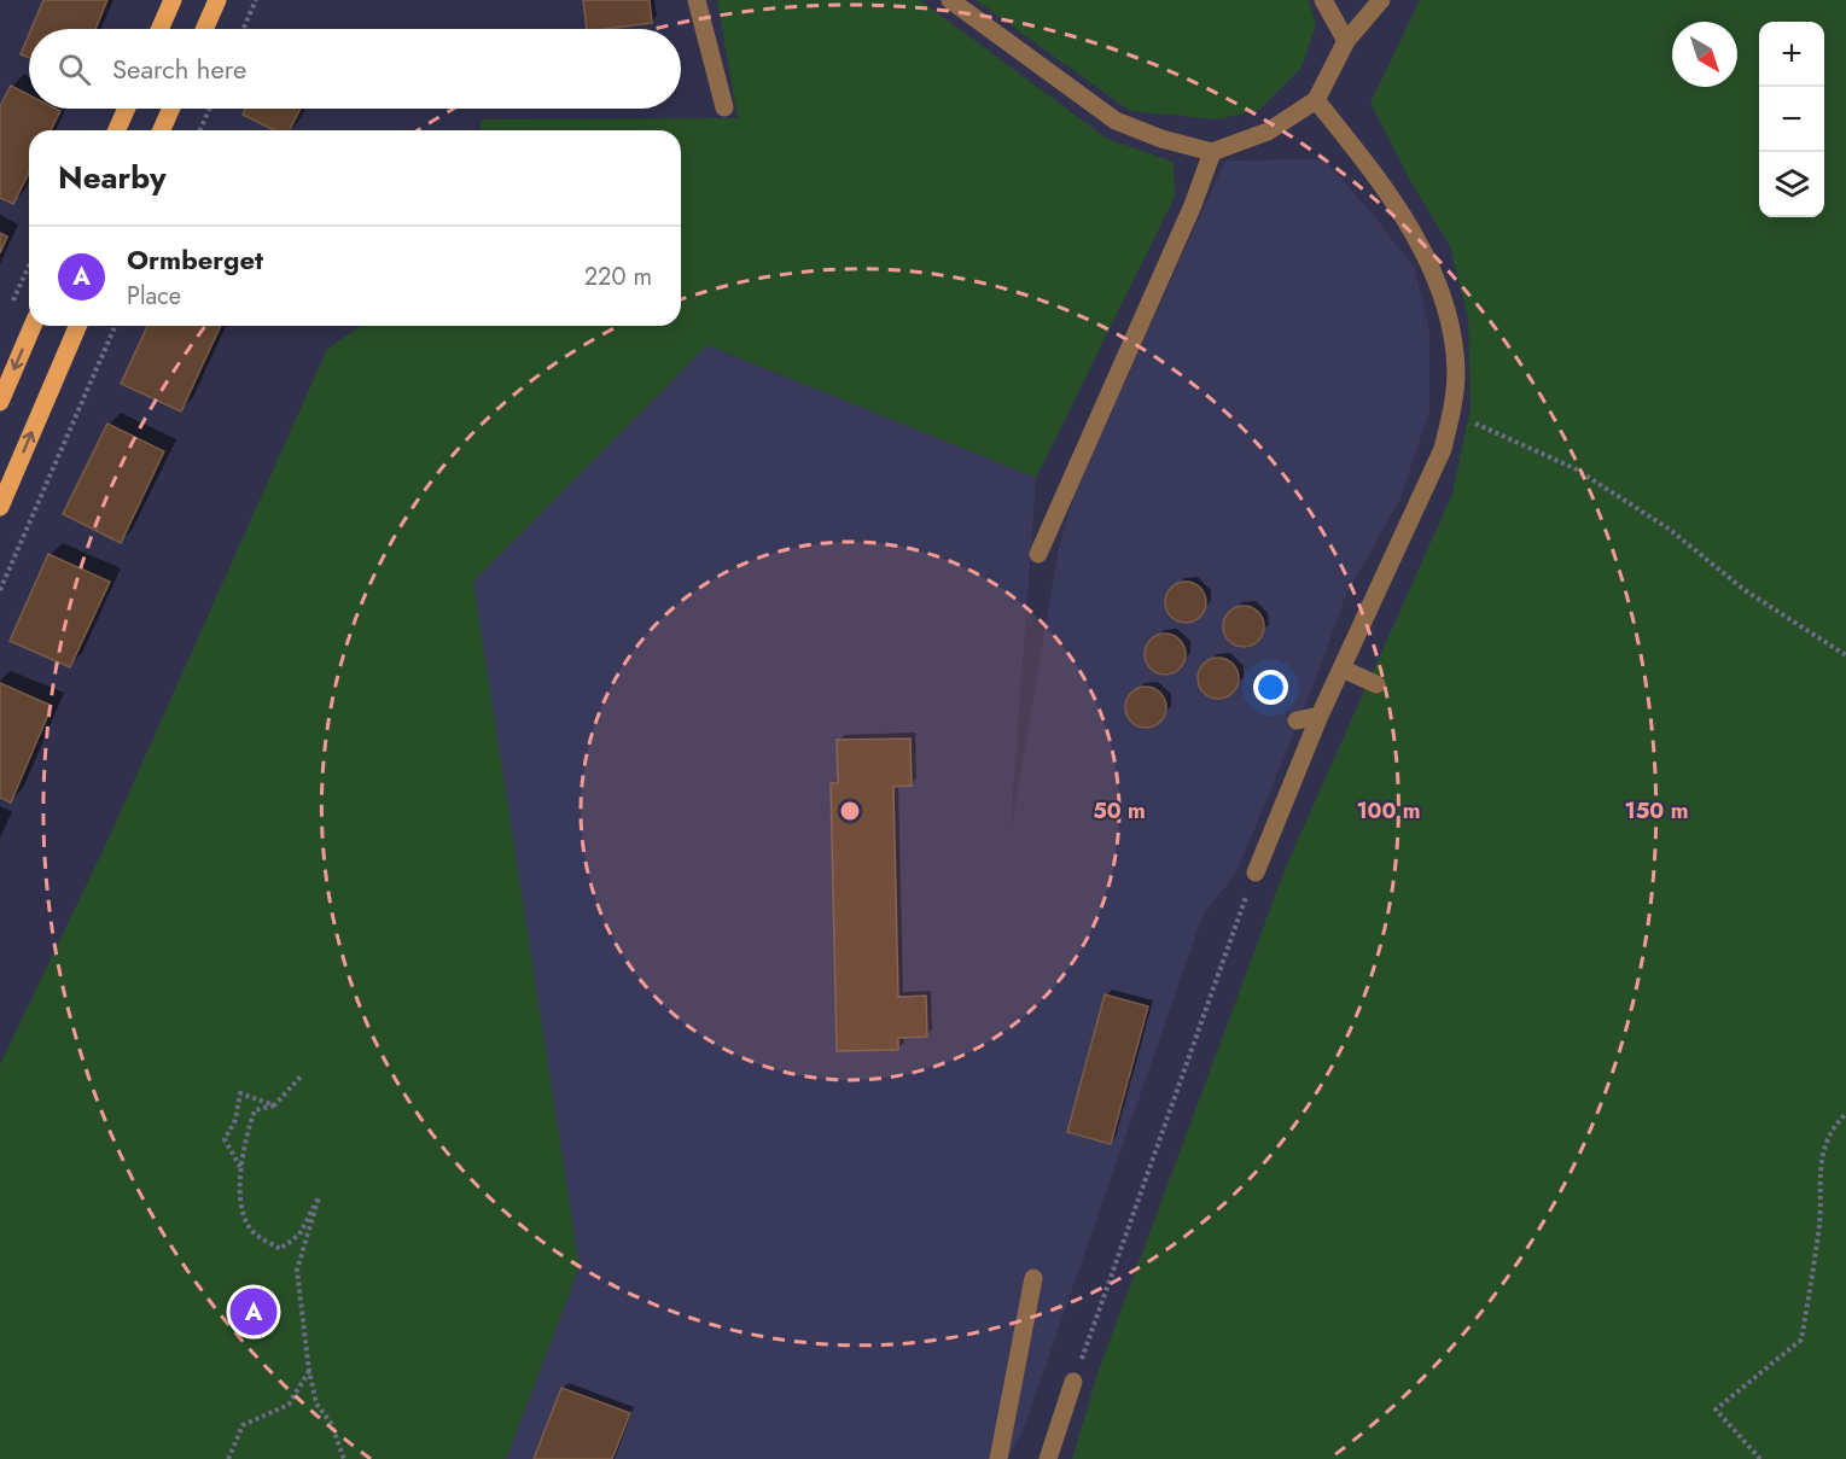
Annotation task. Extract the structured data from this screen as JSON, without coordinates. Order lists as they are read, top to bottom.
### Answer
{
  "north": "bottom right",
  "page": {
    "map_buttons": ["+", "−"],
    "search": "Search here",
    "heading": "Nearby",
    "list": [
      {
        "mark": "A",
        "name": "Ormberget",
        "note": "Place",
        "value": "220 m"
      }
    ],
    "pins": "A"
  },
  "rings": ["50 m", "100 m", "150 m"]
}
